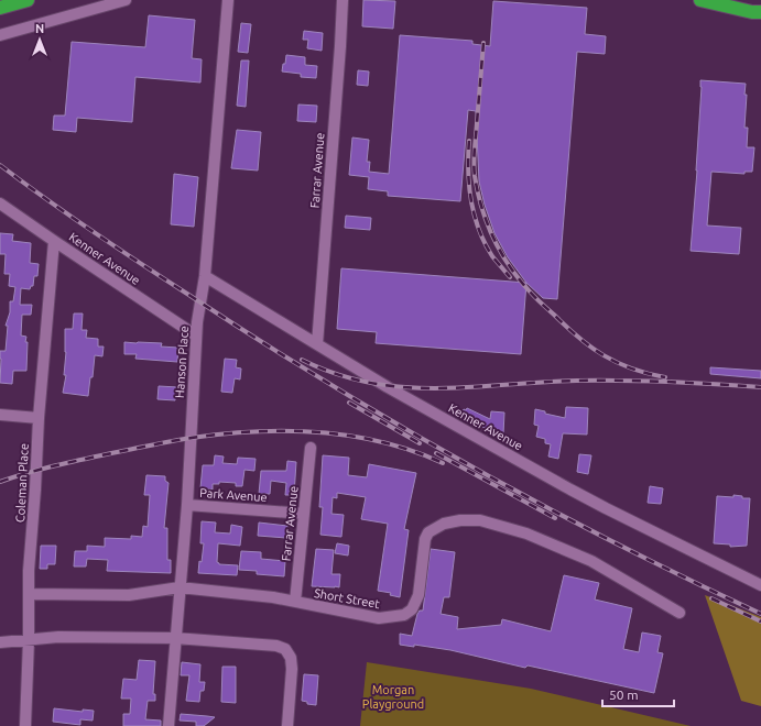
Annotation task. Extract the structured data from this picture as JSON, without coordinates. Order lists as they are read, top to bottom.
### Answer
{
  "streets": {
    "street": [
      "Farrar Avenue",
      "Kenner Avenue",
      "Hanson Place",
      "Coleman Place",
      "Park Avenue",
      "Short Street"
    ]
  },
  "crossings": [
    ["Farrar Avenue", "Kenner Avenue"],
    ["Farrar Avenue", "Park Avenue"],
    ["Farrar Avenue", "Short Street"],
    ["Kenner Avenue", "Hanson Place"],
    ["Kenner Avenue", "Coleman Place"],
    ["Hanson Place", "Park Avenue"],
    ["Hanson Place", "Short Street"],
    ["Coleman Place", "Short Street"]
  ],
  "parks": ["Morgan Playground"],
  "scale_bar": "50 m",
  "north": "top"
}
